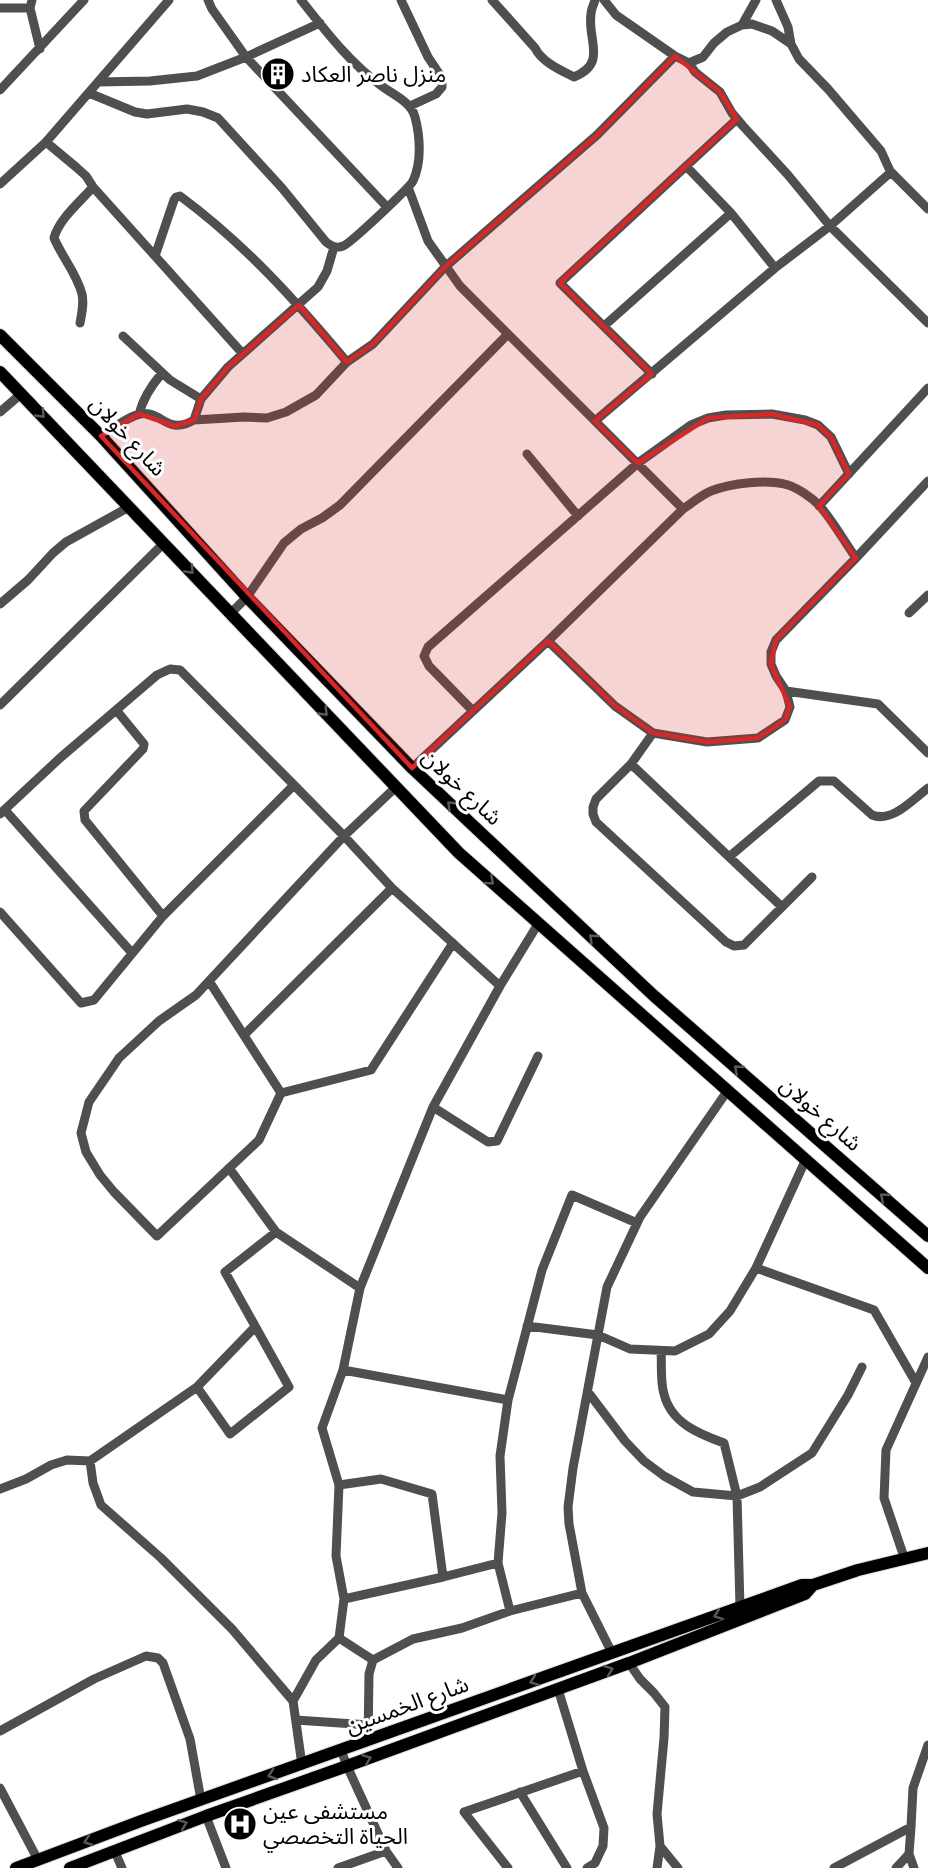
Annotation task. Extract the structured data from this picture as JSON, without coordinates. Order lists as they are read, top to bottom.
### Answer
{
  "streets": {
    "main road": ["شارع خولان", "شارع الخمسين"]
  },
  "places": {
    "building": ["منزل ناصر العكاد"],
    "hospital": ["مستشفى عين الحياة التخصصي"]
  }
}
